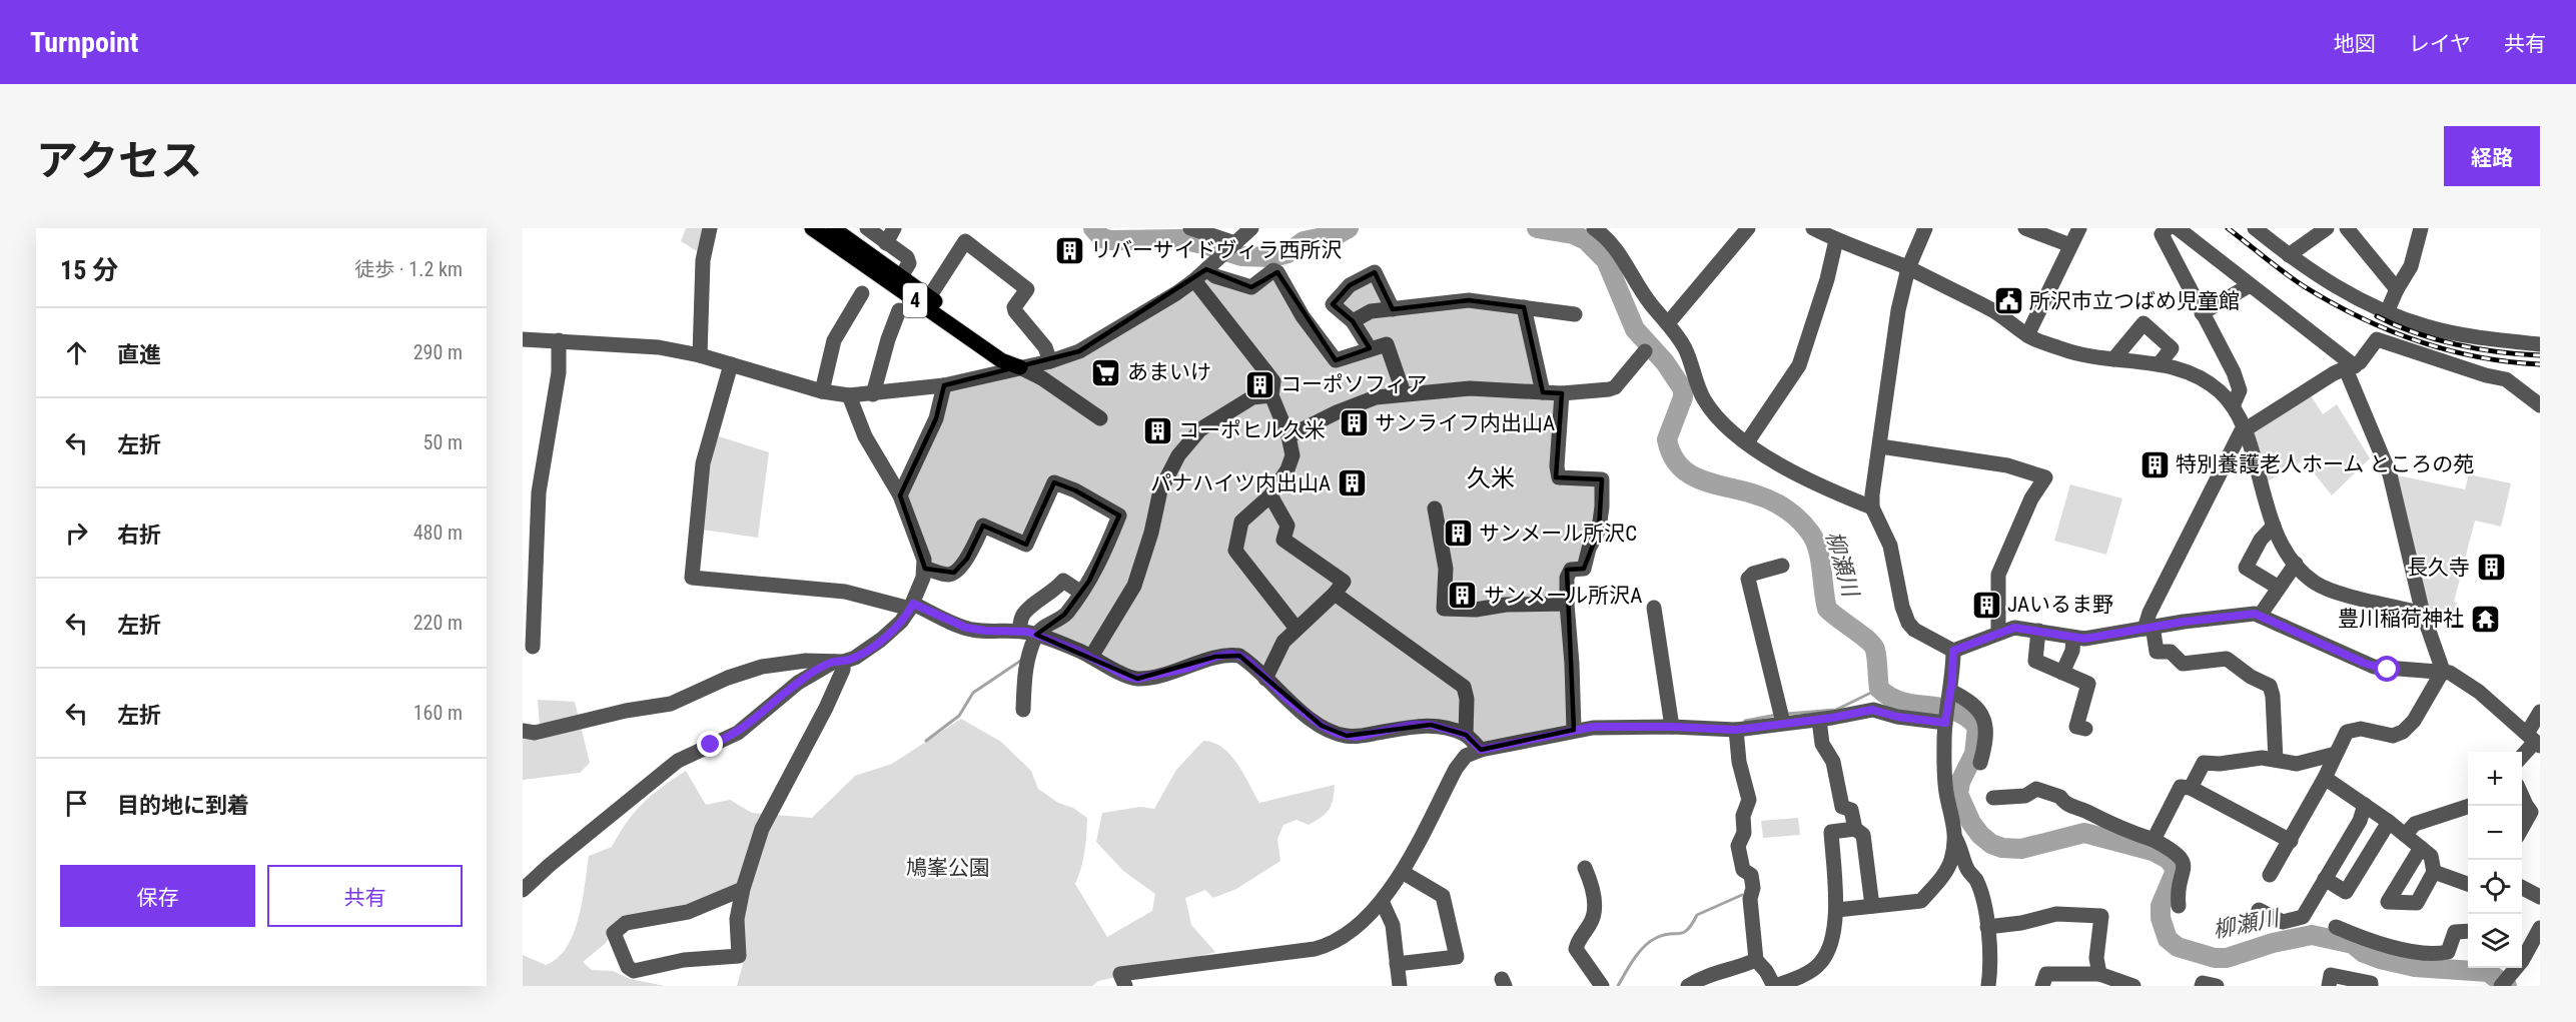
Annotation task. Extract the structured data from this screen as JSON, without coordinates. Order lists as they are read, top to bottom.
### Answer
{
  "streets": {
    "main road": ["4"]
  },
  "districts": ["久米"],
  "water": ["柳瀬川"],
  "parks": ["鳩峯公園"],
  "places": {
    "building": [
      "リバーサイドヴィラ西所沢",
      "コーポソフィア",
      "サンライフ内出山A",
      "コーポヒル久米",
      "特別養護老人ホーム ところの苑",
      "パナハイツ内出山A",
      "サンメール所沢C",
      "長久寺",
      "サンメール所沢A",
      "JAいるま野"
    ],
    "public building": ["所沢市立つばめ児童館"],
    "supermarket": ["あまいけ"],
    "temple": ["豊川稲荷神社"]
  },
  "page": {
    "header": "Turnpoint",
    "nav": ["地図", "レイヤ", "共有"],
    "title": "アクセス",
    "buttons": [
      "経路",
      ["保存", "共有"]
    ],
    "heading": ["15 分", "徒歩 · 1.2 km"],
    "list": [
      ["直進", "290 m"],
      ["左折", "50 m"],
      ["右折", "480 m"],
      ["左折", "220 m"],
      ["左折", "160 m"],
      "目的地に到着"
    ],
    "map_buttons": ["+", "−"]
  }
}
